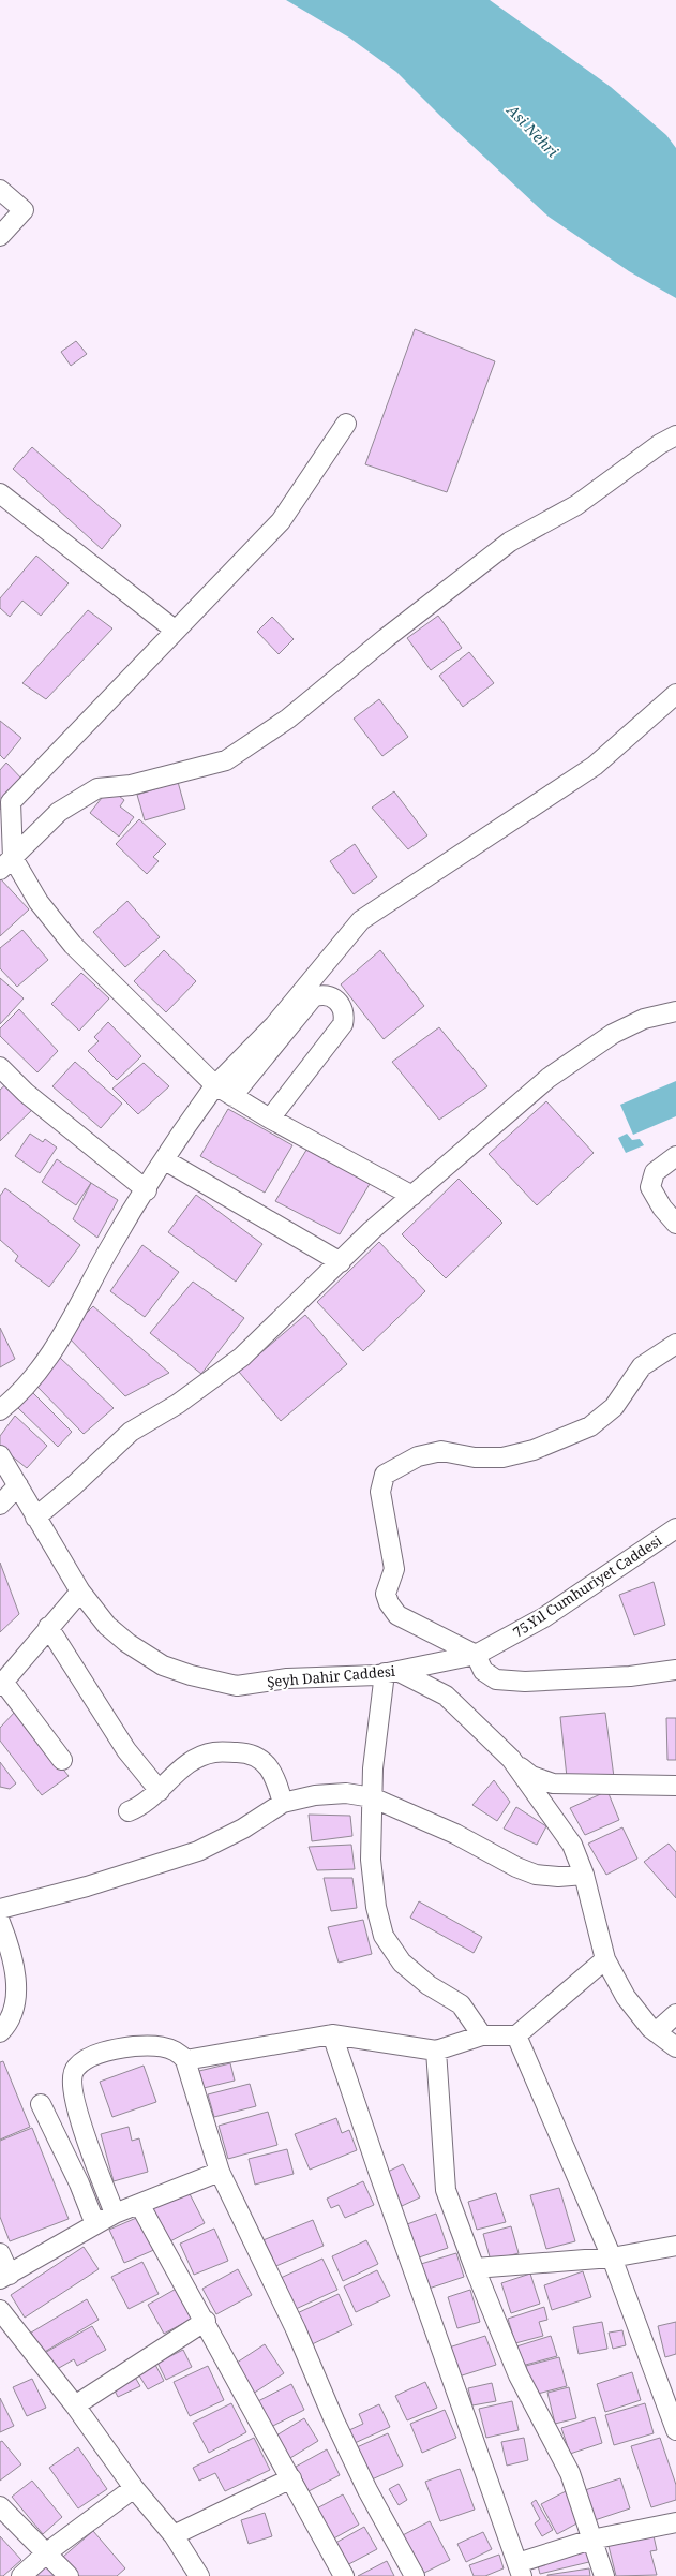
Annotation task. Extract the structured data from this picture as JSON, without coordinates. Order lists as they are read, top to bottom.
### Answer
{
  "streets": {
    "street": ["75.Yıl Cumhuriyet Caddesi", "Şeyh Dahir Caddesi"]
  },
  "crossings": [
    ["75.Yıl Cumhuriyet Caddesi", "Şeyh Dahir Caddesi"]
  ],
  "water": ["Asi Nehri"]
}
